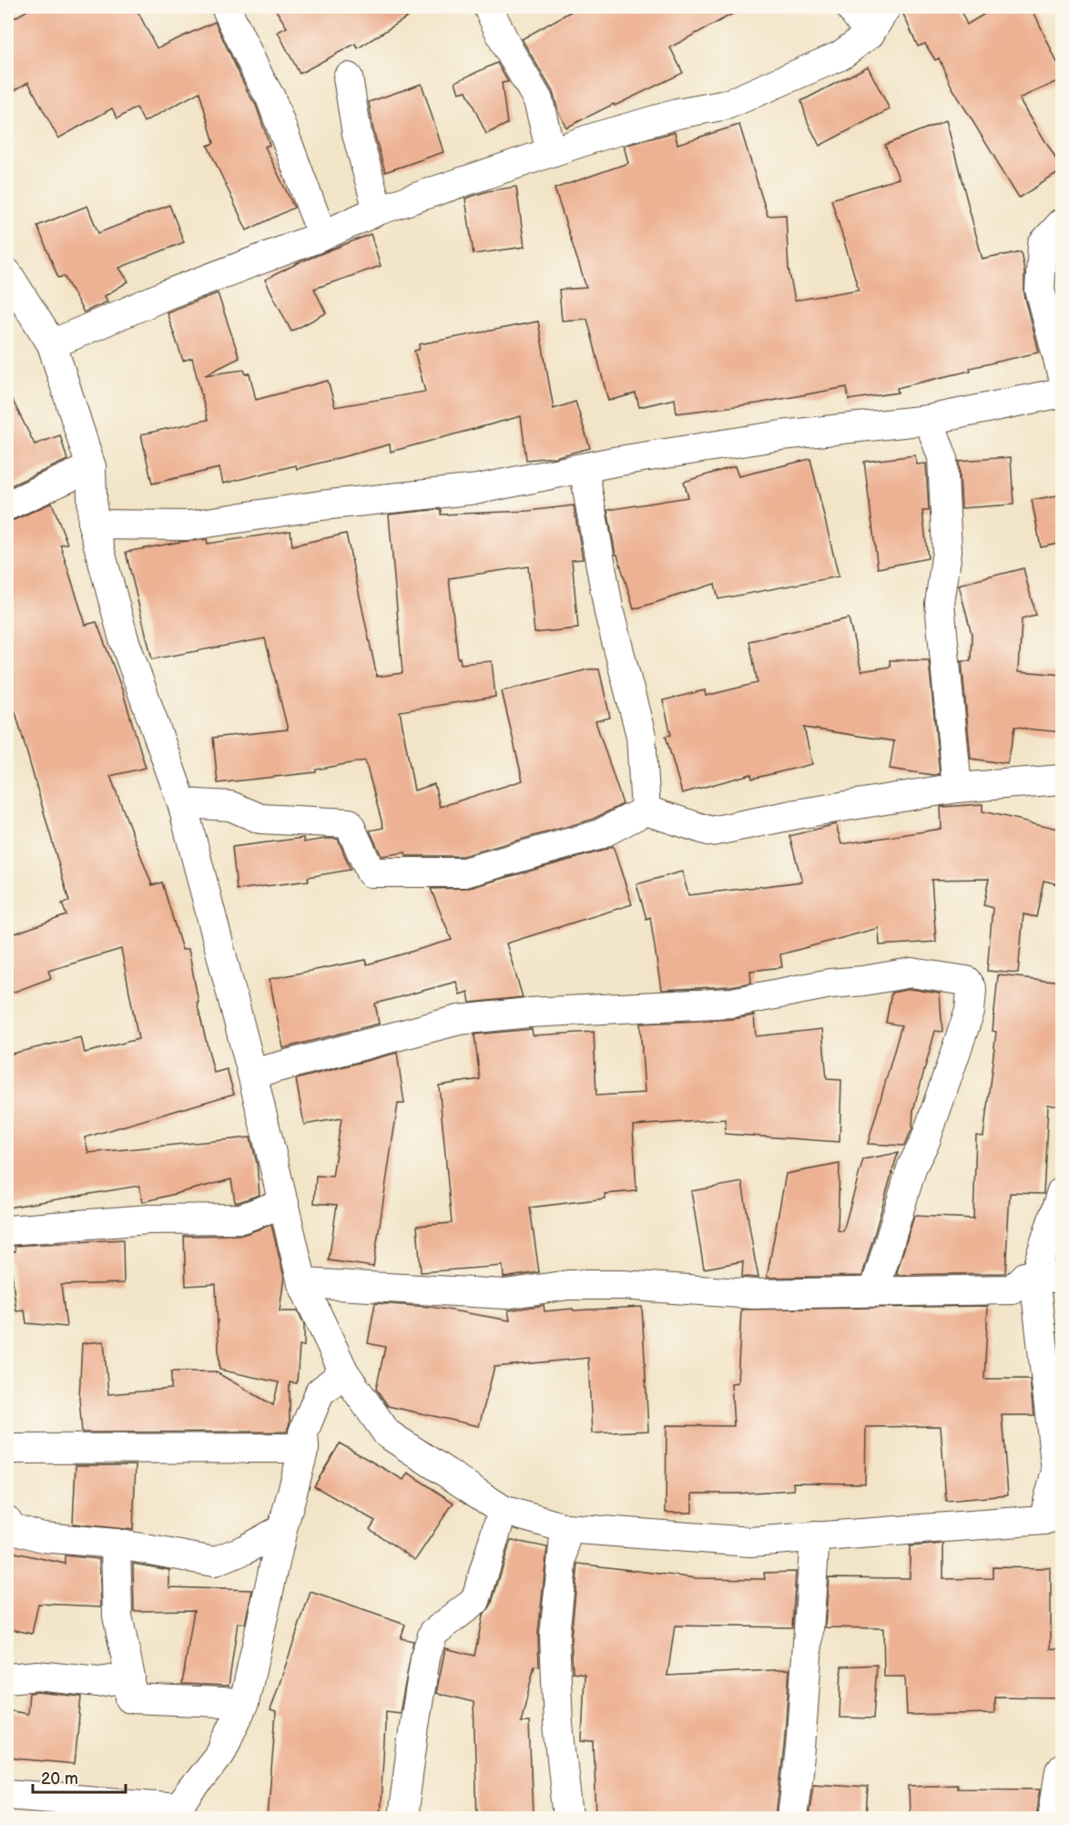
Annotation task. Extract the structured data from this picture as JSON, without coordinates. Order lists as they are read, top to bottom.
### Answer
{
  "scale_bar": "20 m"
}
